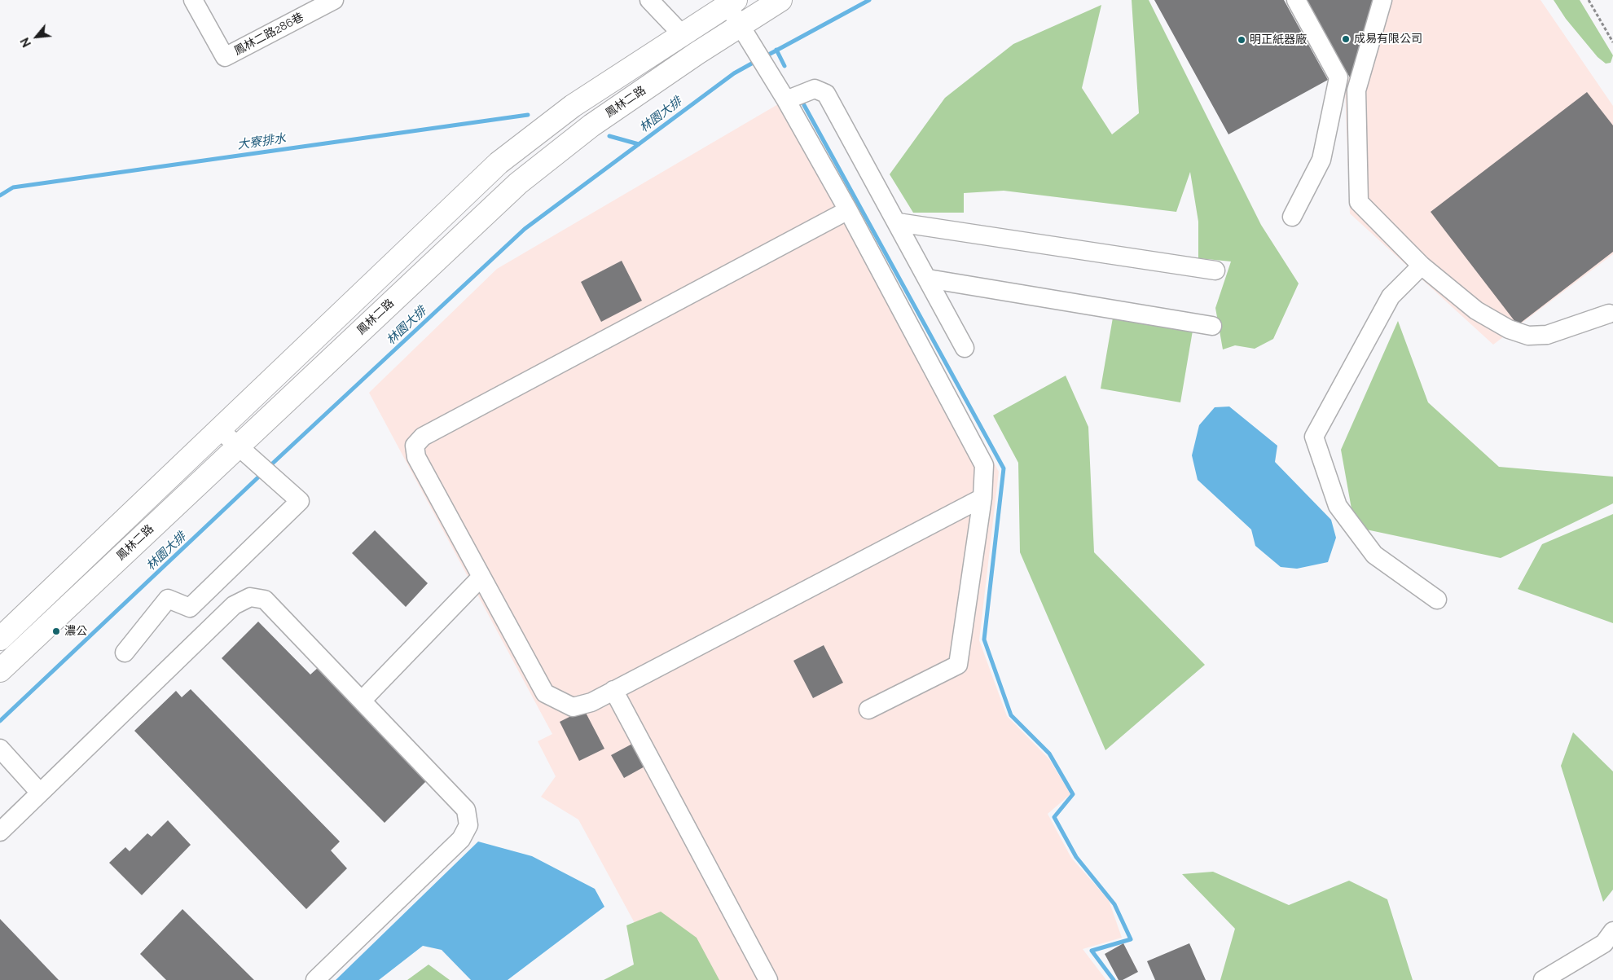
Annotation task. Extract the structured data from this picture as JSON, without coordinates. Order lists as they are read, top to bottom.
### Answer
{
  "streets": {
    "main road": ["鳳林二路"],
    "street": ["鳳林二路286巷"]
  },
  "water": ["林園大排", "大寮排水"],
  "places": ["成易有限公司", "明正紙器廠", "濃公"],
  "north": "bottom left"
}
